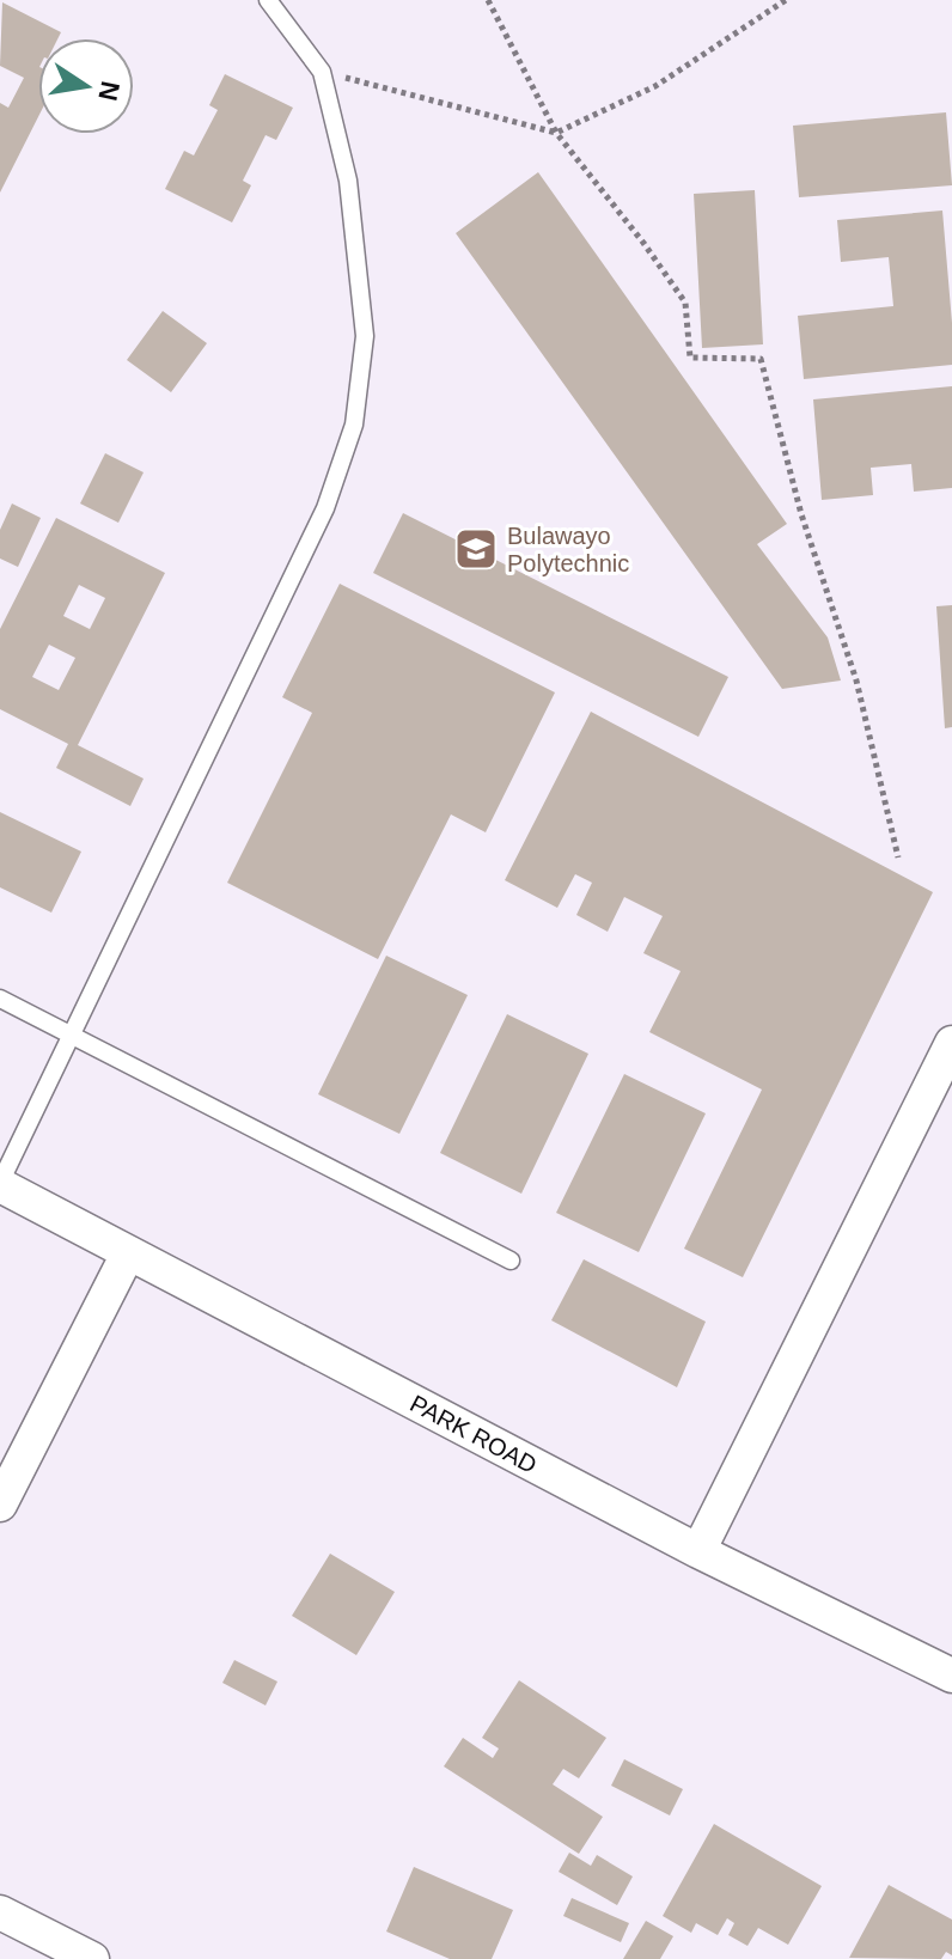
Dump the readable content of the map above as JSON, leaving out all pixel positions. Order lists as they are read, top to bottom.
{
  "streets": {
    "street": ["PARK ROAD"]
  },
  "places": {
    "school or university": ["Bulawayo Polytechnic"]
  },
  "north": "right"
}
